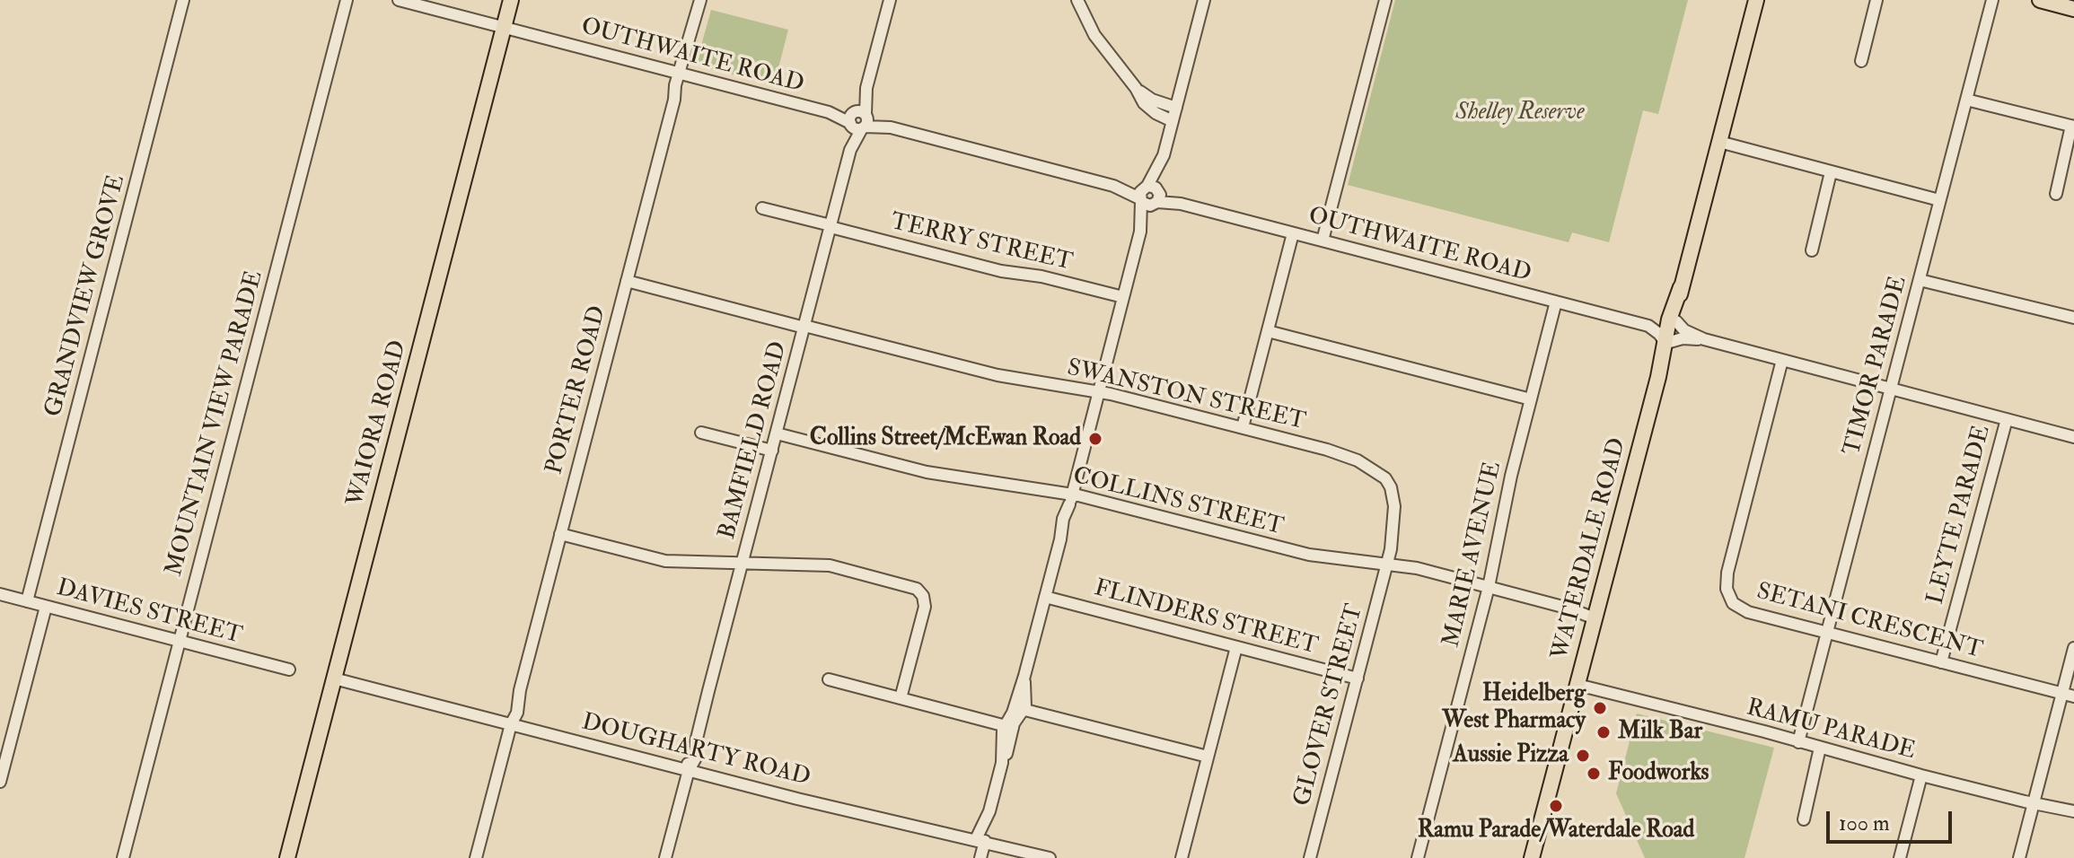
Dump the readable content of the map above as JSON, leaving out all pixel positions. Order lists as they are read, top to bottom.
{
  "streets": {
    "main road": ["WAIORA ROAD", "WATERDALE ROAD"],
    "street": [
      "OUTHWAITE ROAD",
      "TERRY STREET",
      "GRANDVIEW GROVE",
      "TIMOR PARADE",
      "PORTER ROAD",
      "SWANSTON STREET",
      "MOUNTAIN VIEW PARADE",
      "BAMFIELD ROAD",
      "COLLINS STREET",
      "LEYTE PARADE",
      "MARIE AVENUE",
      "DAVIES STREET",
      "FLINDERS STREET",
      "SETANI CRESCENT",
      "GLOVER STREET",
      "RAMU PARADE",
      "DOUGHARTY ROAD"
    ]
  },
  "crossings": [
    ["OUTHWAITE ROAD", "PORTER ROAD"],
    ["OUTHWAITE ROAD", "WAIORA ROAD"],
    ["OUTHWAITE ROAD", "BAMFIELD ROAD"],
    ["OUTHWAITE ROAD", "WATERDALE ROAD"],
    ["OUTHWAITE ROAD", "MARIE AVENUE"],
    ["TERRY STREET", "BAMFIELD ROAD"],
    ["GRANDVIEW GROVE", "DAVIES STREET"],
    ["TIMOR PARADE", "SETANI CRESCENT"],
    ["TIMOR PARADE", "RAMU PARADE"],
    ["PORTER ROAD", "SWANSTON STREET"],
    ["PORTER ROAD", "DOUGHARTY ROAD"],
    ["SWANSTON STREET", "BAMFIELD ROAD"],
    ["SWANSTON STREET", "COLLINS STREET"],
    ["SWANSTON STREET", "GLOVER STREET"],
    ["MOUNTAIN VIEW PARADE", "DAVIES STREET"],
    ["WAIORA ROAD", "DOUGHARTY ROAD"],
    ["BAMFIELD ROAD", "COLLINS STREET"],
    ["BAMFIELD ROAD", "DOUGHARTY ROAD"],
    ["COLLINS STREET", "WATERDALE ROAD"],
    ["COLLINS STREET", "MARIE AVENUE"],
    ["COLLINS STREET", "GLOVER STREET"],
    ["LEYTE PARADE", "SETANI CRESCENT"],
    ["WATERDALE ROAD", "RAMU PARADE"],
    ["FLINDERS STREET", "GLOVER STREET"]
  ],
  "parks": ["Shelley Reserve"],
  "places": [
    "Collins Street/McEwan Road",
    "Heidelberg West Pharmacy",
    "Milk Bar",
    "Aussie Pizza",
    "Foodworks",
    "Ramu Parade/Waterdale Road"
  ],
  "scale_bar": "100 m"
}
